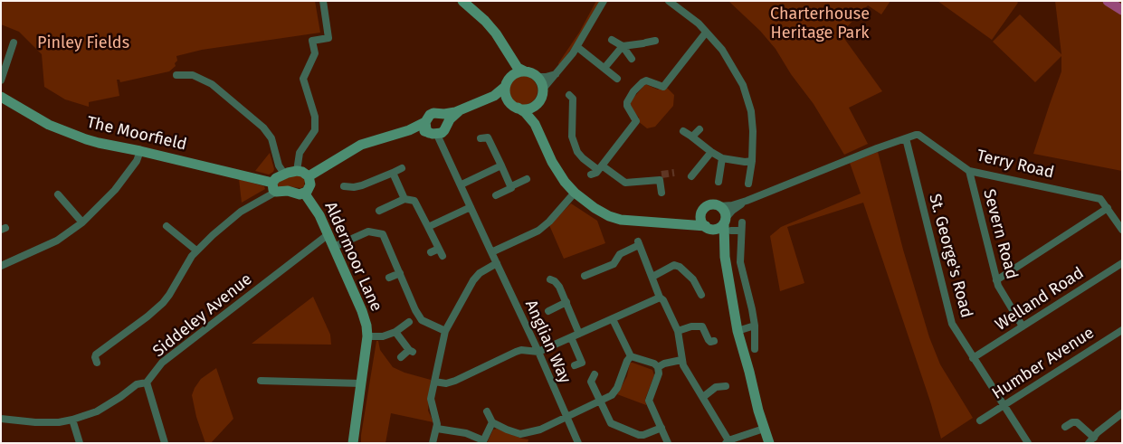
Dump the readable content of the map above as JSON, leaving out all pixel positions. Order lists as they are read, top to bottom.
{
  "streets": {
    "street": [
      "The Moorfield",
      "Terry Road",
      "Severn Road",
      "St. George's Road",
      "Aldermoor Lane",
      "Welland Road",
      "Siddeley Avenue",
      "Anglian Way",
      "Humber Avenue"
    ]
  },
  "crossings": [
    ["The Moorfield", "Aldermoor Lane"],
    ["Terry Road", "Severn Road"],
    ["Terry Road", "St. George's Road"],
    ["Severn Road", "Welland Road"],
    ["St. George's Road", "Welland Road"],
    ["St. George's Road", "Humber Avenue"],
    ["Aldermoor Lane", "Siddeley Avenue"]
  ],
  "parks": ["Charterhouse Heritage Park", "Pinley Fields"]
}
